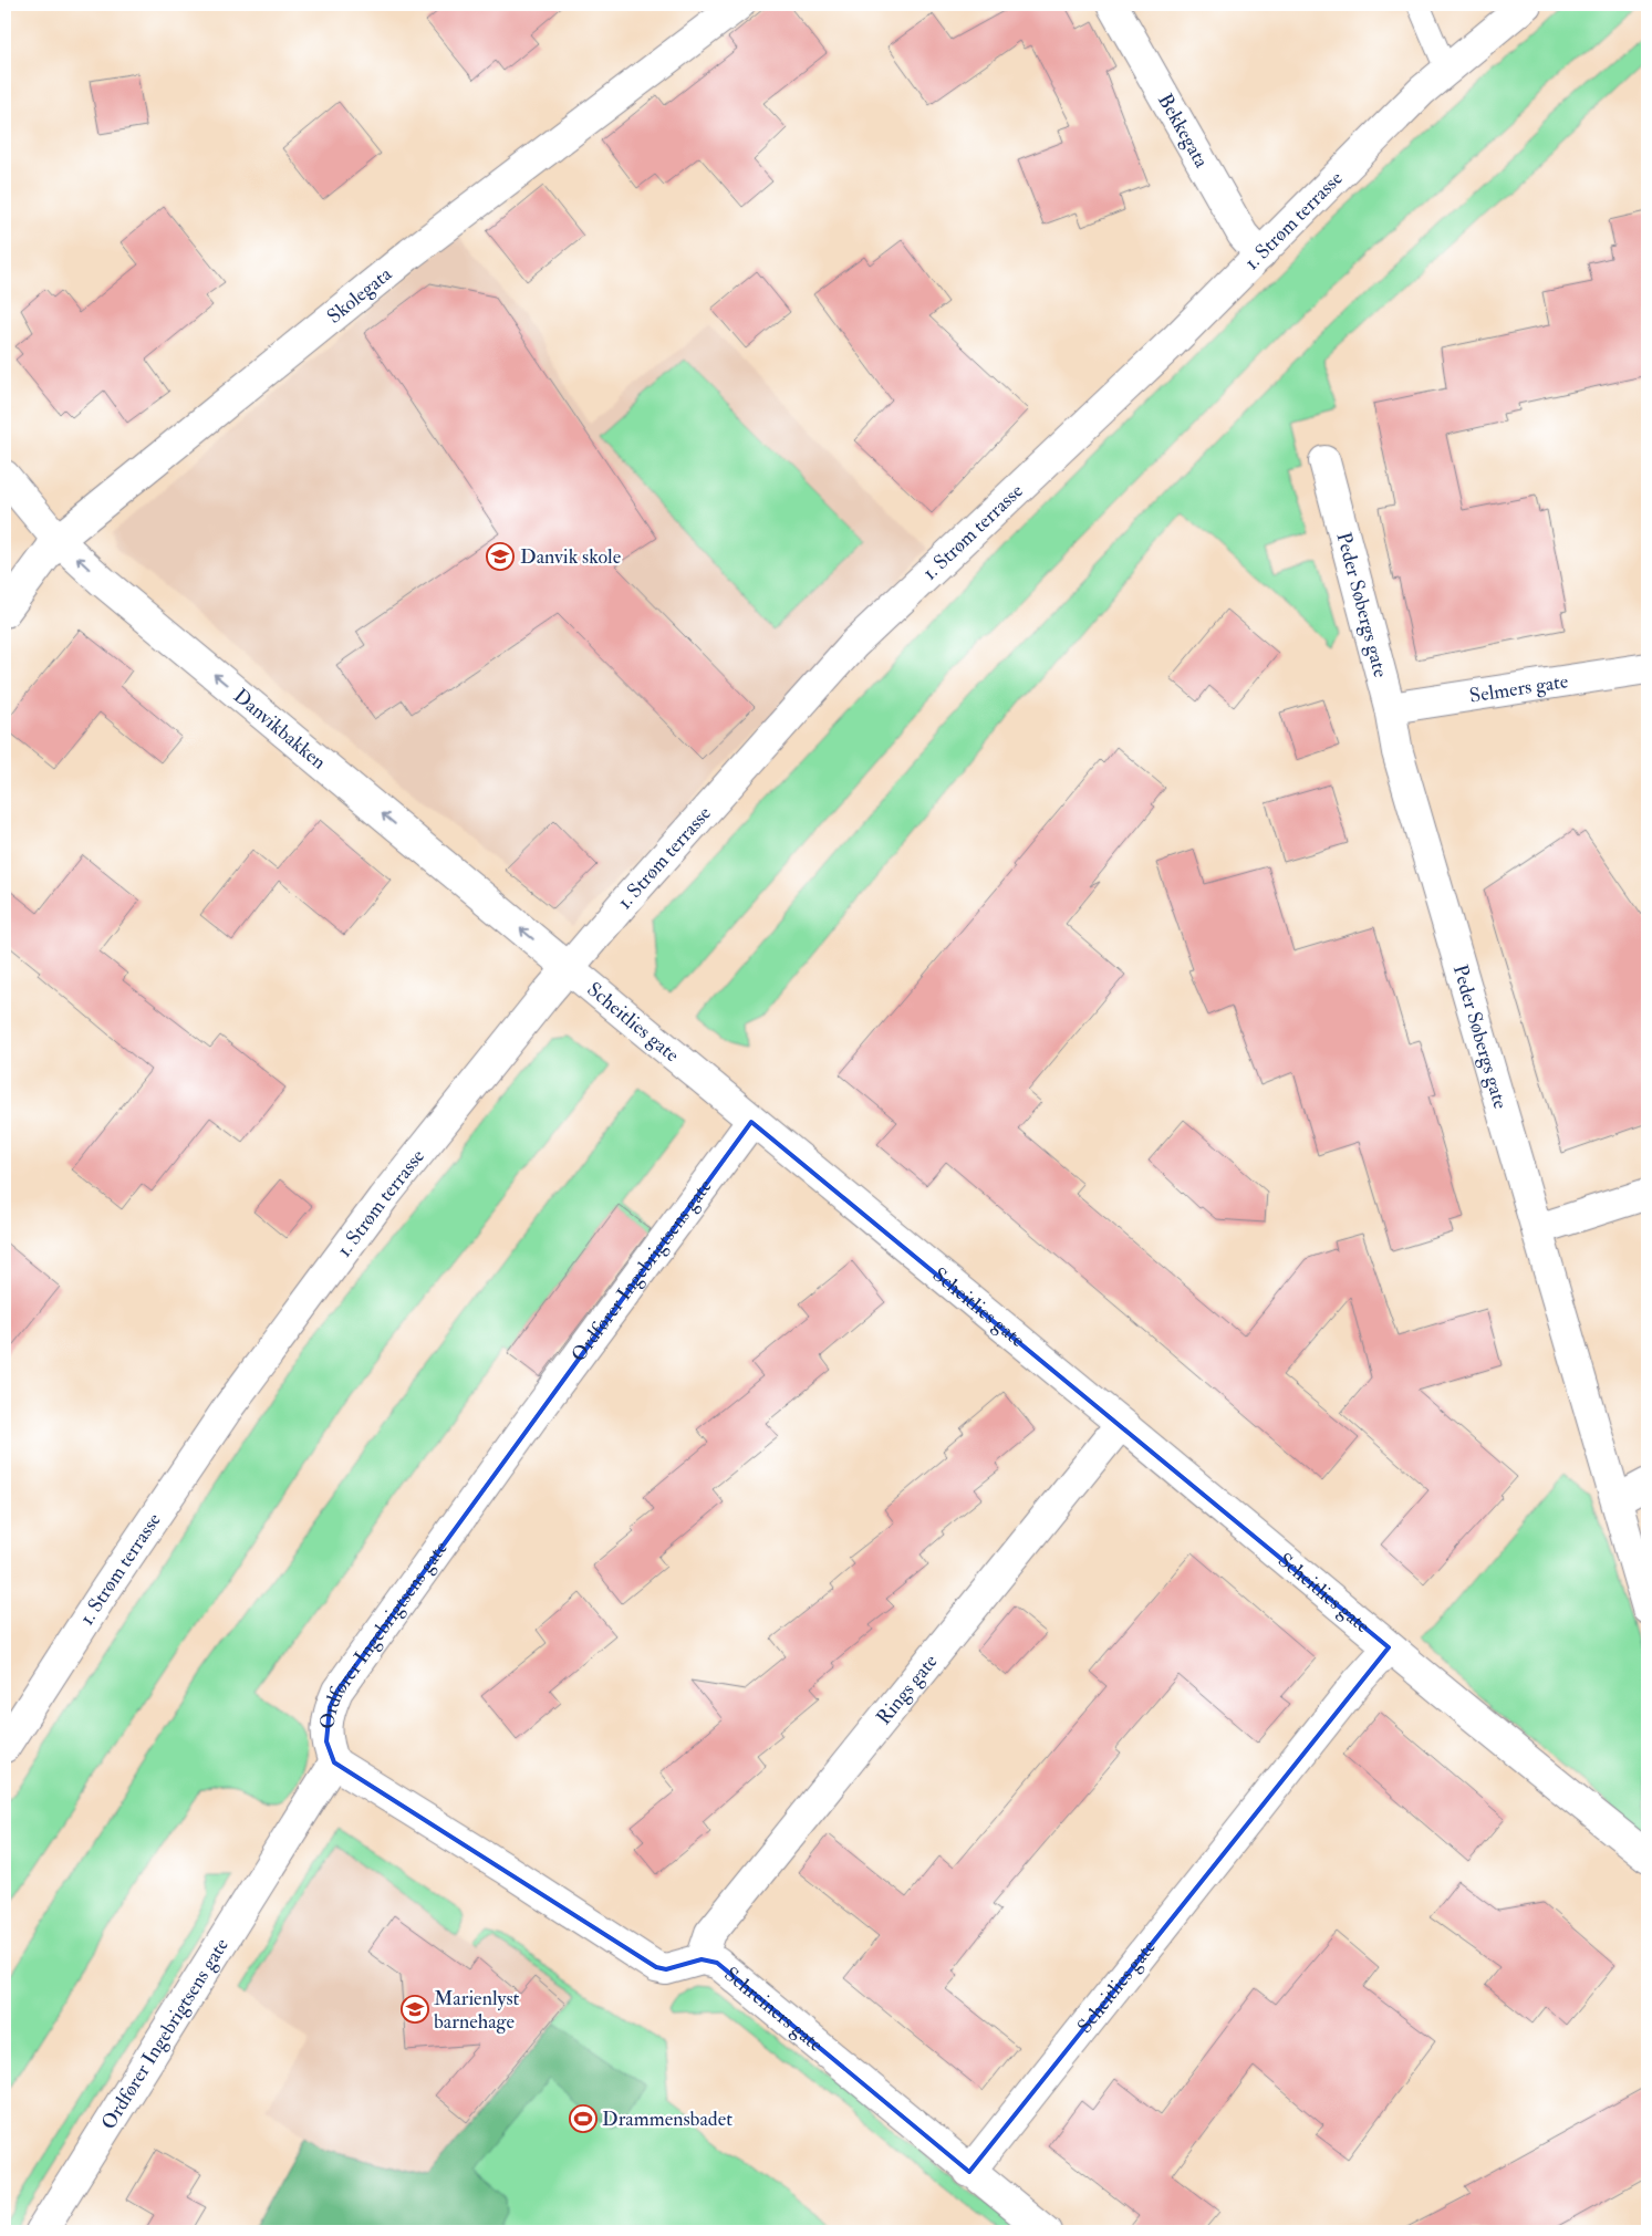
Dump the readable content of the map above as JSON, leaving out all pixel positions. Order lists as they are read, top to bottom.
{
  "streets": {
    "street": [
      "Bekkegata",
      "1. Strøm terrasse",
      "Skolegata",
      "Peder Søbergs gate",
      "Selmers gate",
      "Danvikbakken",
      "Scheitlies gate",
      "Ordfører Ingebrigtsens gate",
      "Rings gate",
      "Schreiners gate"
    ]
  },
  "crossings": [
    ["Bekkegata", "1. Strøm terrasse"],
    ["1. Strøm terrasse", "Danvikbakken"],
    ["1. Strøm terrasse", "Scheitlies gate"],
    ["Skolegata", "Danvikbakken"],
    ["Peder Søbergs gate", "Selmers gate"],
    ["Danvikbakken", "Scheitlies gate"],
    ["Scheitlies gate", "Ordfører Ingebrigtsens gate"],
    ["Scheitlies gate", "Rings gate"],
    ["Scheitlies gate", "Schreiners gate"],
    ["Ordfører Ingebrigtsens gate", "Schreiners gate"],
    ["Rings gate", "Schreiners gate"]
  ],
  "one_way": ["Danvikbakken"],
  "places": {
    "school or university": ["Danvik skole", "Marienlyst barnehage"],
    "sports": ["Drammensbadet"]
  }
}
